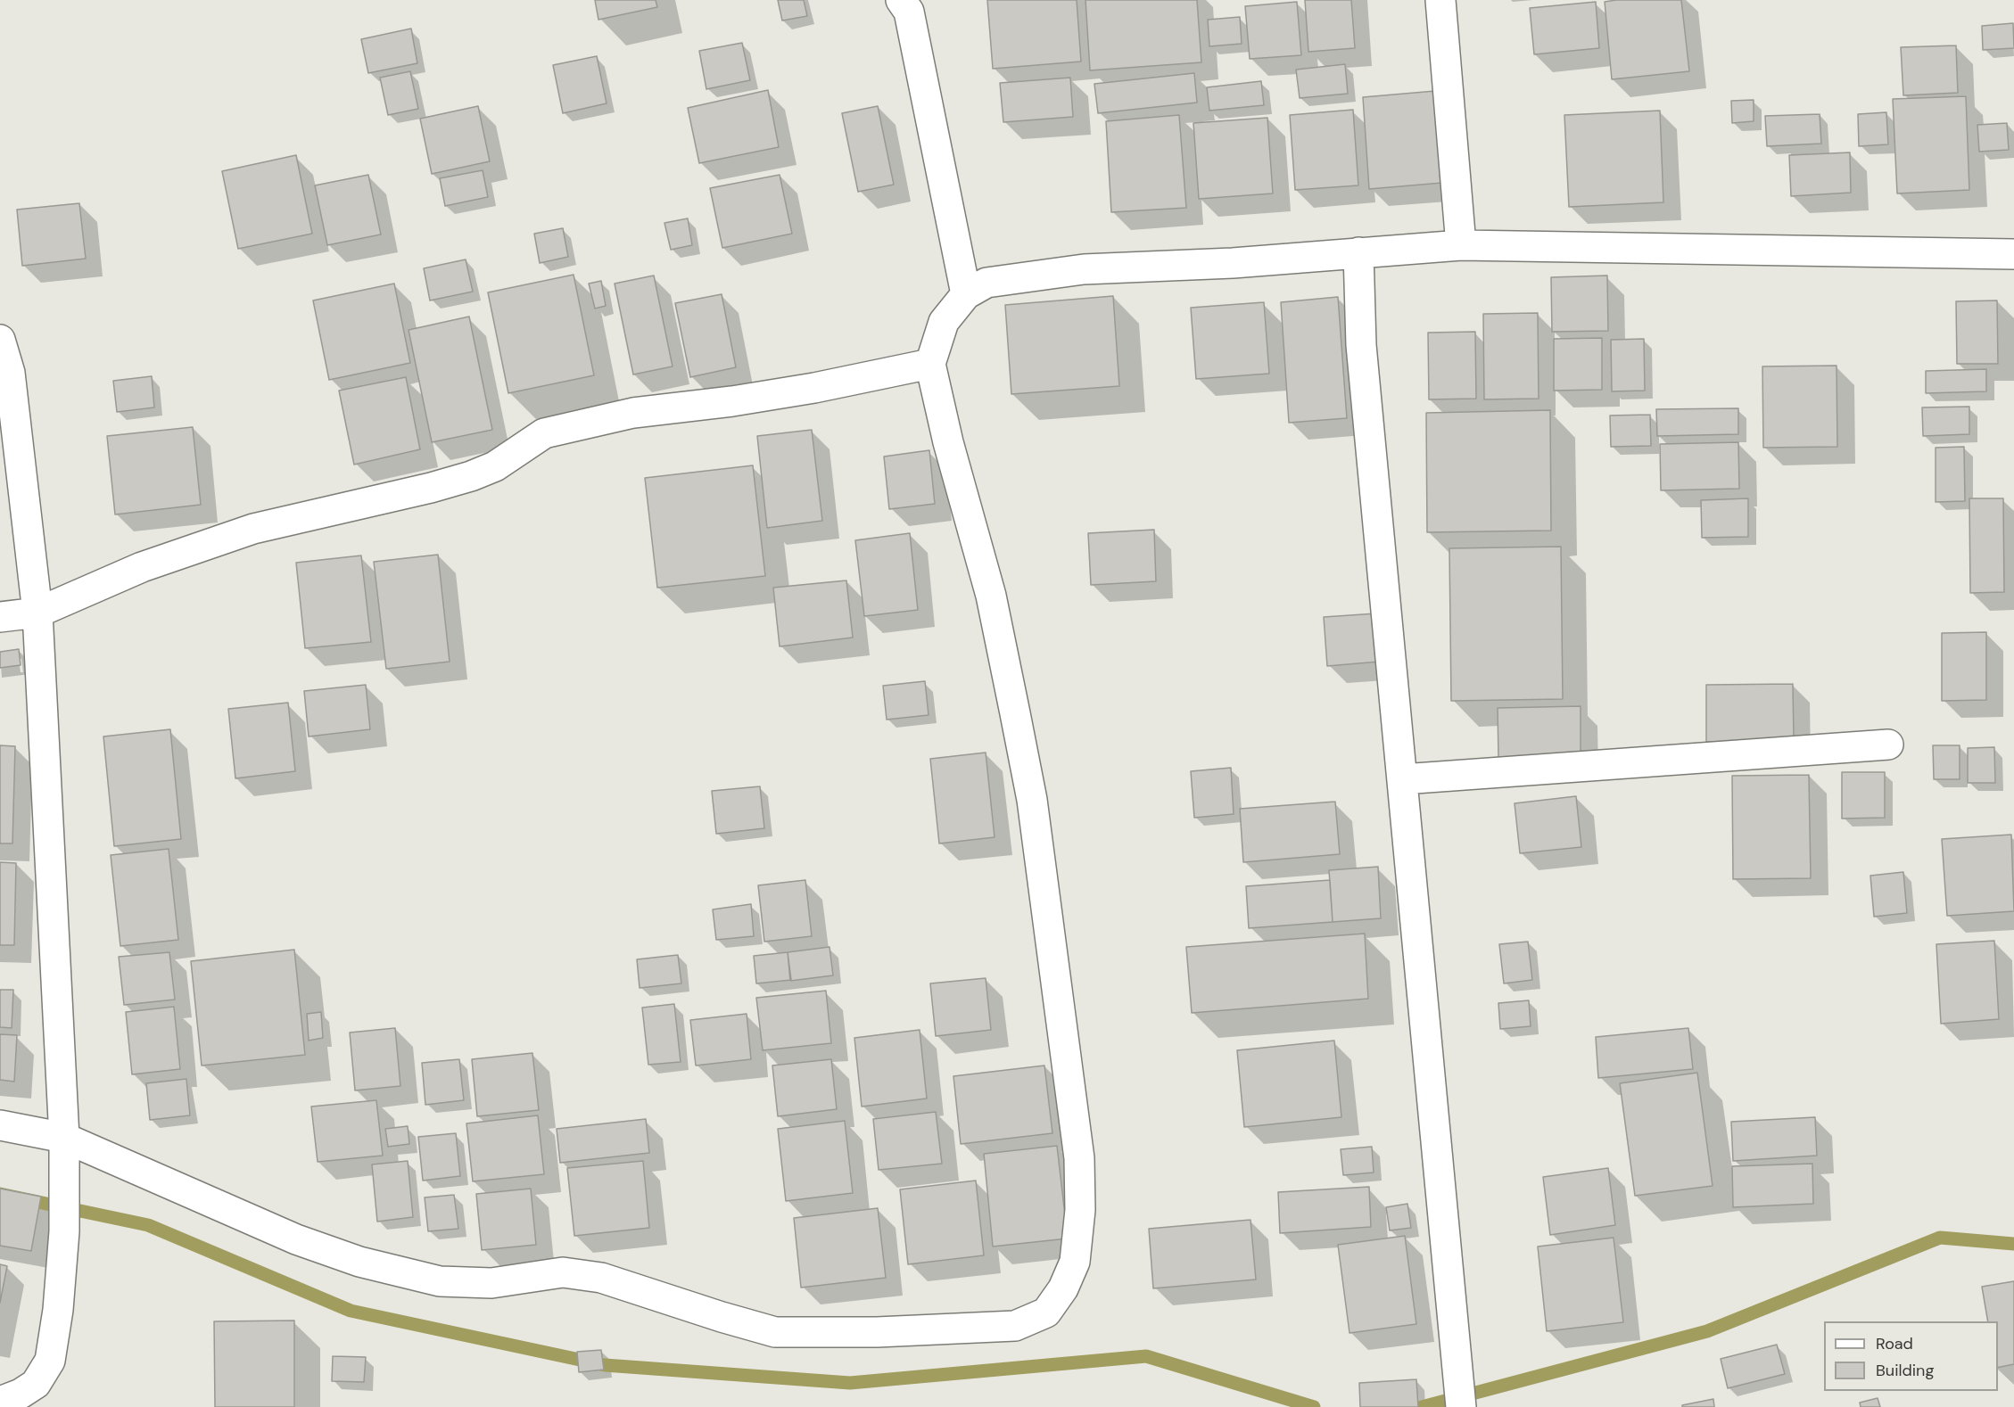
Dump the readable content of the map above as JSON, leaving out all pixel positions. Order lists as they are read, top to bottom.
{
  "legend": ["Road", "Building"]
}
